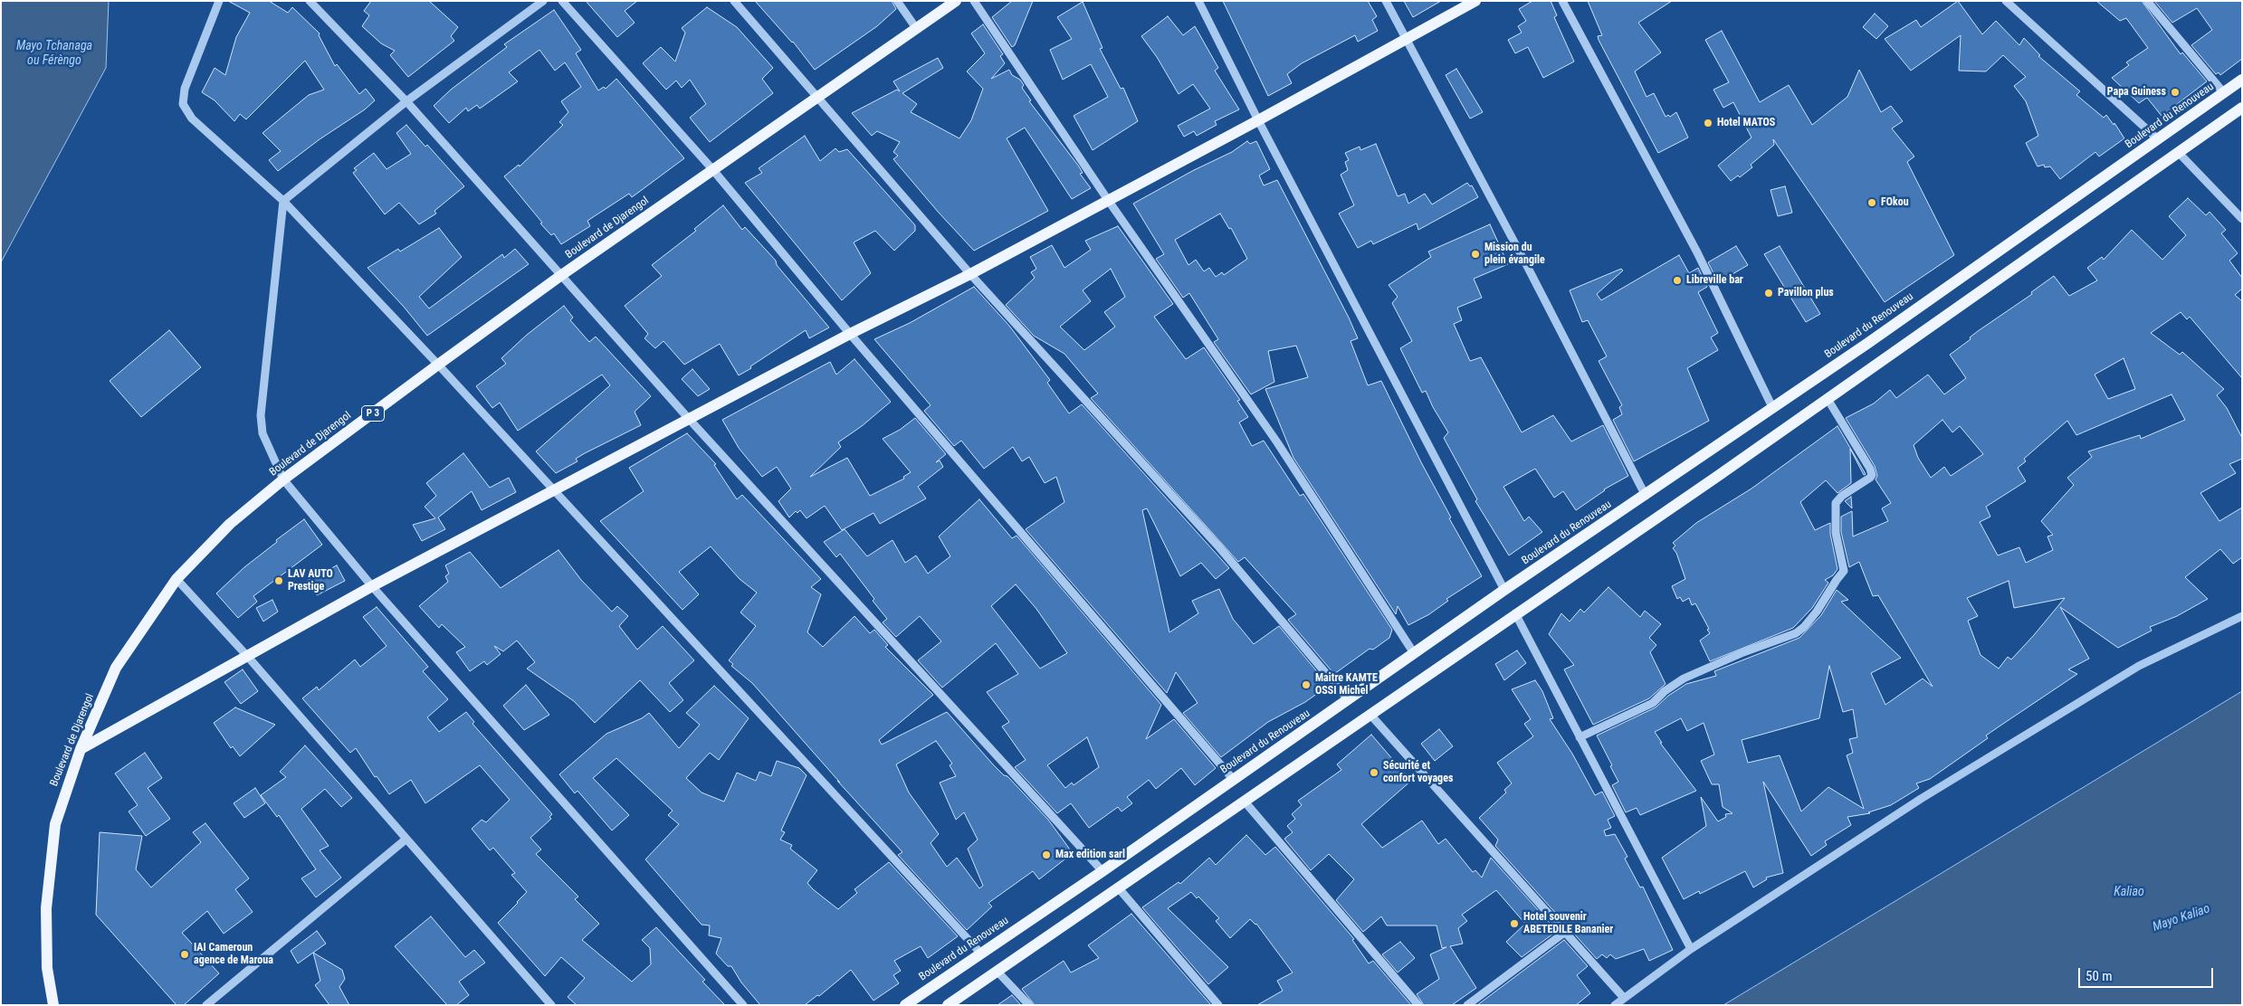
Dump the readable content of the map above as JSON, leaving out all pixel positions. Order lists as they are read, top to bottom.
{
  "streets": {
    "main road": ["Boulevard du Renouveau", "Boulevard de Djarengol", "P 3"]
  },
  "water": ["Mayo Tchanaga ou Férèngo", "Kaliao", "Mayo Kaliao"],
  "places": [
    "Papa Guiness",
    "Hotel MATOS",
    "FOkou",
    "Mission du plein évangile",
    "Libreville bar",
    "Pavillon plus",
    "LAV AUTO Prestige",
    "Maitre KAMTE OSSI Michel",
    "Sécurité et confort voyages",
    "Max edition sarl",
    "Hotel souvenir ABETEDILE Bananier",
    "IAI Cameroun agence de Maroua"
  ],
  "scale_bar": "50 m"
}
